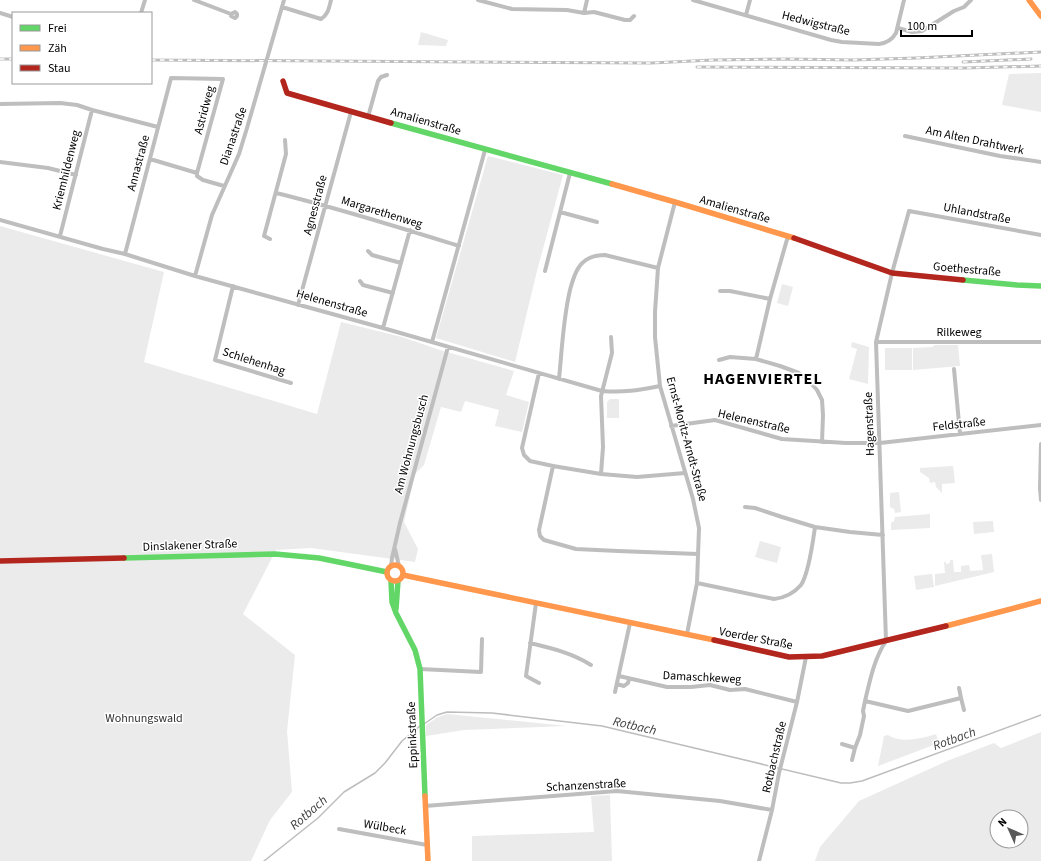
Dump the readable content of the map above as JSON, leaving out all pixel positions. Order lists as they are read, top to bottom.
{
  "streets": {
    "main road": [
      "Amalienstraße",
      "Goethestraße",
      "Dinslakener Straße",
      "Voerder Straße",
      "Eppinkstraße"
    ],
    "street": [
      "Hedwigstraße",
      "Astridweg",
      "Dianastraße",
      "Am Alten Drahtwerk",
      "Annastraße",
      "Kriemhildenweg",
      "Agnesstraße",
      "Margarethenweg",
      "Uhlandstraße",
      "Helenenstraße",
      "Rilkeweg",
      "Schlehenhag",
      "Hagenstraße",
      "Feldstraße",
      "Ernst-Moritz-Arndt-Straße",
      "Am Wohnungsbusch",
      "Damaschkeweg",
      "Rotbachstraße",
      "Schanzenstraße",
      "Wülbeck"
    ]
  },
  "crossings": [
    ["Astridweg", "Annastraße"],
    ["Amalienstraße", "Agnesstraße"],
    ["Amalienstraße", "Goethestraße"],
    ["Amalienstraße", "Hagenstraße"],
    ["Amalienstraße", "Ernst-Moritz-Arndt-Straße"],
    ["Dianastraße", "Helenenstraße"],
    ["Annastraße", "Helenenstraße"],
    ["Kriemhildenweg", "Helenenstraße"],
    ["Agnesstraße", "Margarethenweg"],
    ["Agnesstraße", "Helenenstraße"],
    ["Uhlandstraße", "Hagenstraße"],
    ["Goethestraße", "Hagenstraße"],
    ["Helenenstraße", "Schlehenhag"],
    ["Helenenstraße", "Hagenstraße"],
    ["Helenenstraße", "Feldstraße"],
    ["Helenenstraße", "Ernst-Moritz-Arndt-Straße"],
    ["Helenenstraße", "Am Wohnungsbusch"],
    ["Rilkeweg", "Hagenstraße"],
    ["Hagenstraße", "Feldstraße"],
    ["Hagenstraße", "Voerder Straße"],
    ["Ernst-Moritz-Arndt-Straße", "Voerder Straße"],
    ["Am Wohnungsbusch", "Dinslakener Straße"],
    ["Am Wohnungsbusch", "Voerder Straße"],
    ["Am Wohnungsbusch", "Eppinkstraße"],
    ["Dinslakener Straße", "Voerder Straße"],
    ["Dinslakener Straße", "Eppinkstraße"],
    ["Voerder Straße", "Eppinkstraße"],
    ["Voerder Straße", "Rotbachstraße"],
    ["Damaschkeweg", "Rotbachstraße"],
    ["Eppinkstraße", "Schanzenstraße"],
    ["Eppinkstraße", "Wülbeck"],
    ["Rotbachstraße", "Schanzenstraße"]
  ],
  "districts": ["HAGENVIERTEL"],
  "water": ["Rotbach"],
  "parks": ["Wohnungswald"],
  "legend": ["Frei", "Zäh", "Stau"],
  "scale_bar": "100 m",
  "north": "top left"
}
